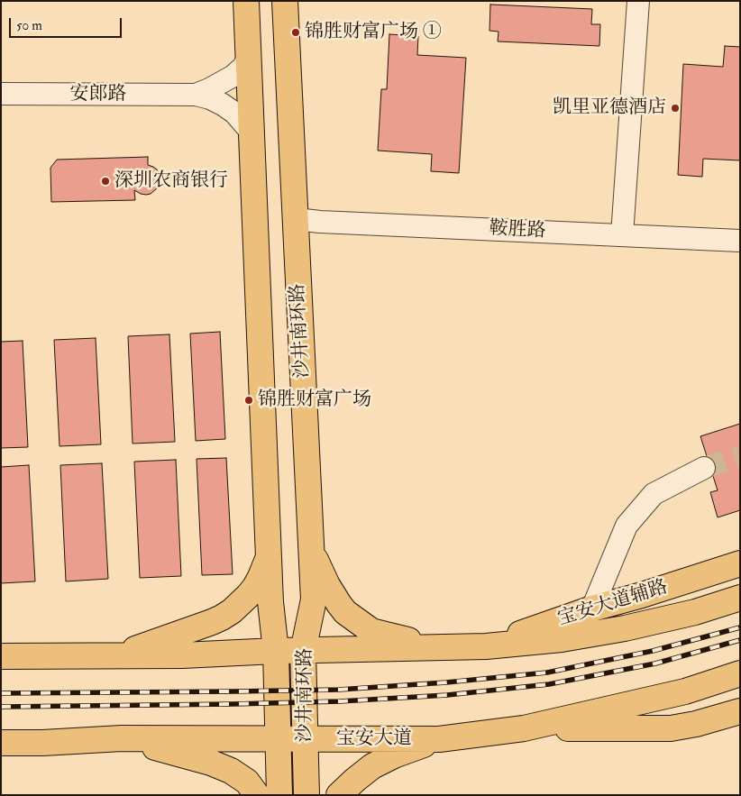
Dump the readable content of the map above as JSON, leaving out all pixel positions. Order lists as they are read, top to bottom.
{
  "streets": {
    "main road": ["沙井南环路", "宝安大道辅路", "宝安大道"],
    "street": ["安郎路", "鞍胜路"]
  },
  "crossings": [
    ["安郎路", "沙井南环路"],
    ["鞍胜路", "沙井南环路"],
    ["沙井南环路", "宝安大道"]
  ],
  "places": [
    "锦胜财富广场 ①",
    "凯里亚德酒店",
    "深圳农商银行",
    "锦胜财富广场"
  ],
  "scale_bar": "50 m"
}
